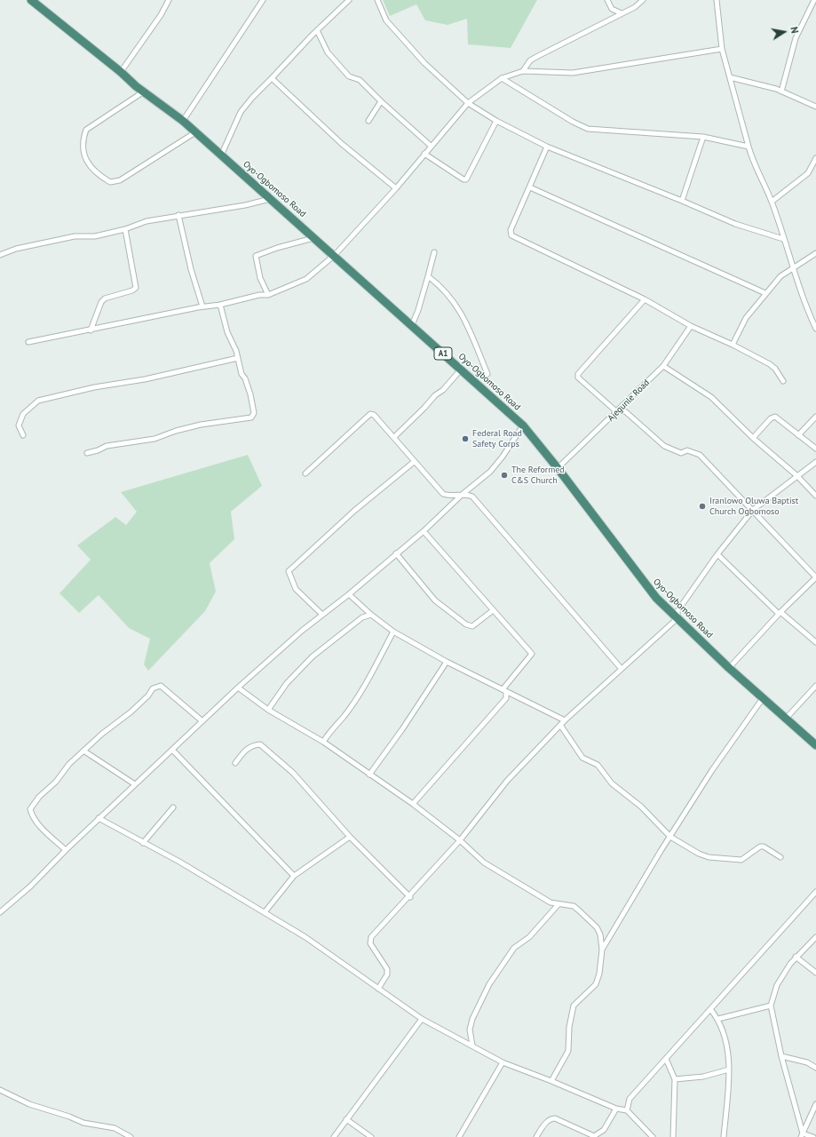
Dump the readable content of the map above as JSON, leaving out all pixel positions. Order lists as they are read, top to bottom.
{
  "streets": {
    "highway": ["Oyo-Ogbomoso Road", "A1"],
    "street": ["Ajegunle Road"]
  },
  "crossings": [
    ["Oyo-Ogbomoso Road", "Ajegunle Road"]
  ],
  "places": ["Federal Road Safety Corps", "The Reformed C&S Church", "Iranlowo Oluwa Baptist Church Ogbomoso"],
  "north": "right"
}
